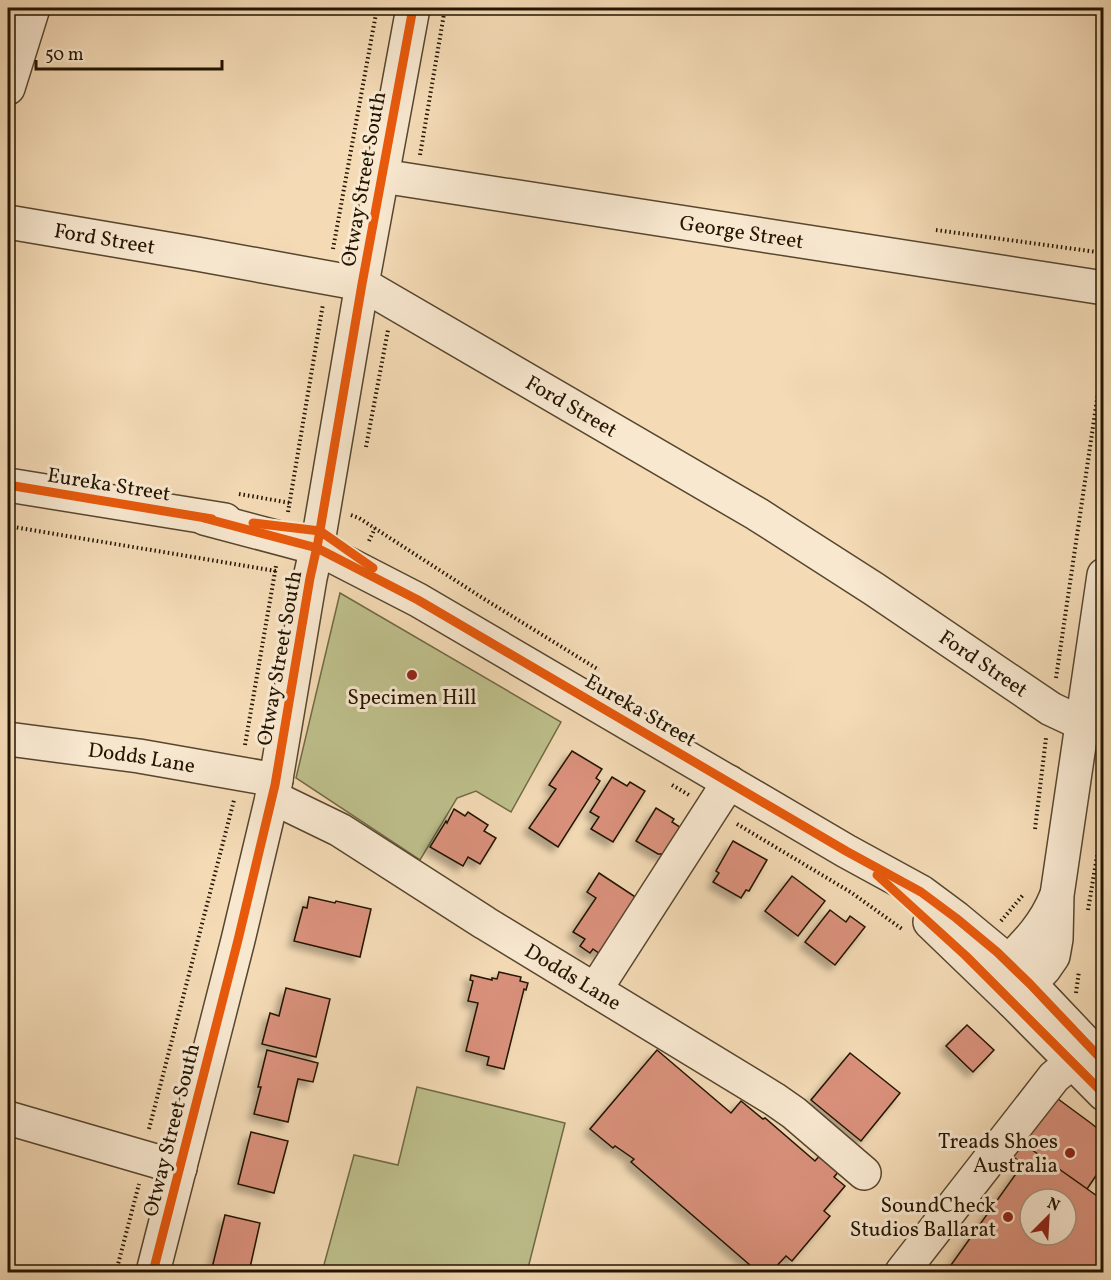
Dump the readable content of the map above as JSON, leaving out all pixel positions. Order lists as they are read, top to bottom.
{
  "streets": {
    "street": [
      "Otway Street South",
      "George Street",
      "Ford Street",
      "Eureka Street",
      "Dodds Lane"
    ]
  },
  "crossings": [
    ["Otway Street South", "George Street"],
    ["Otway Street South", "Ford Street"],
    ["Otway Street South", "Eureka Street"],
    ["Otway Street South", "Dodds Lane"]
  ],
  "places": ["Specimen Hill", "Treads Shoes Australia", "SoundCheck Studios Ballarat"],
  "scale_bar": "50 m",
  "north": "top right"
}
